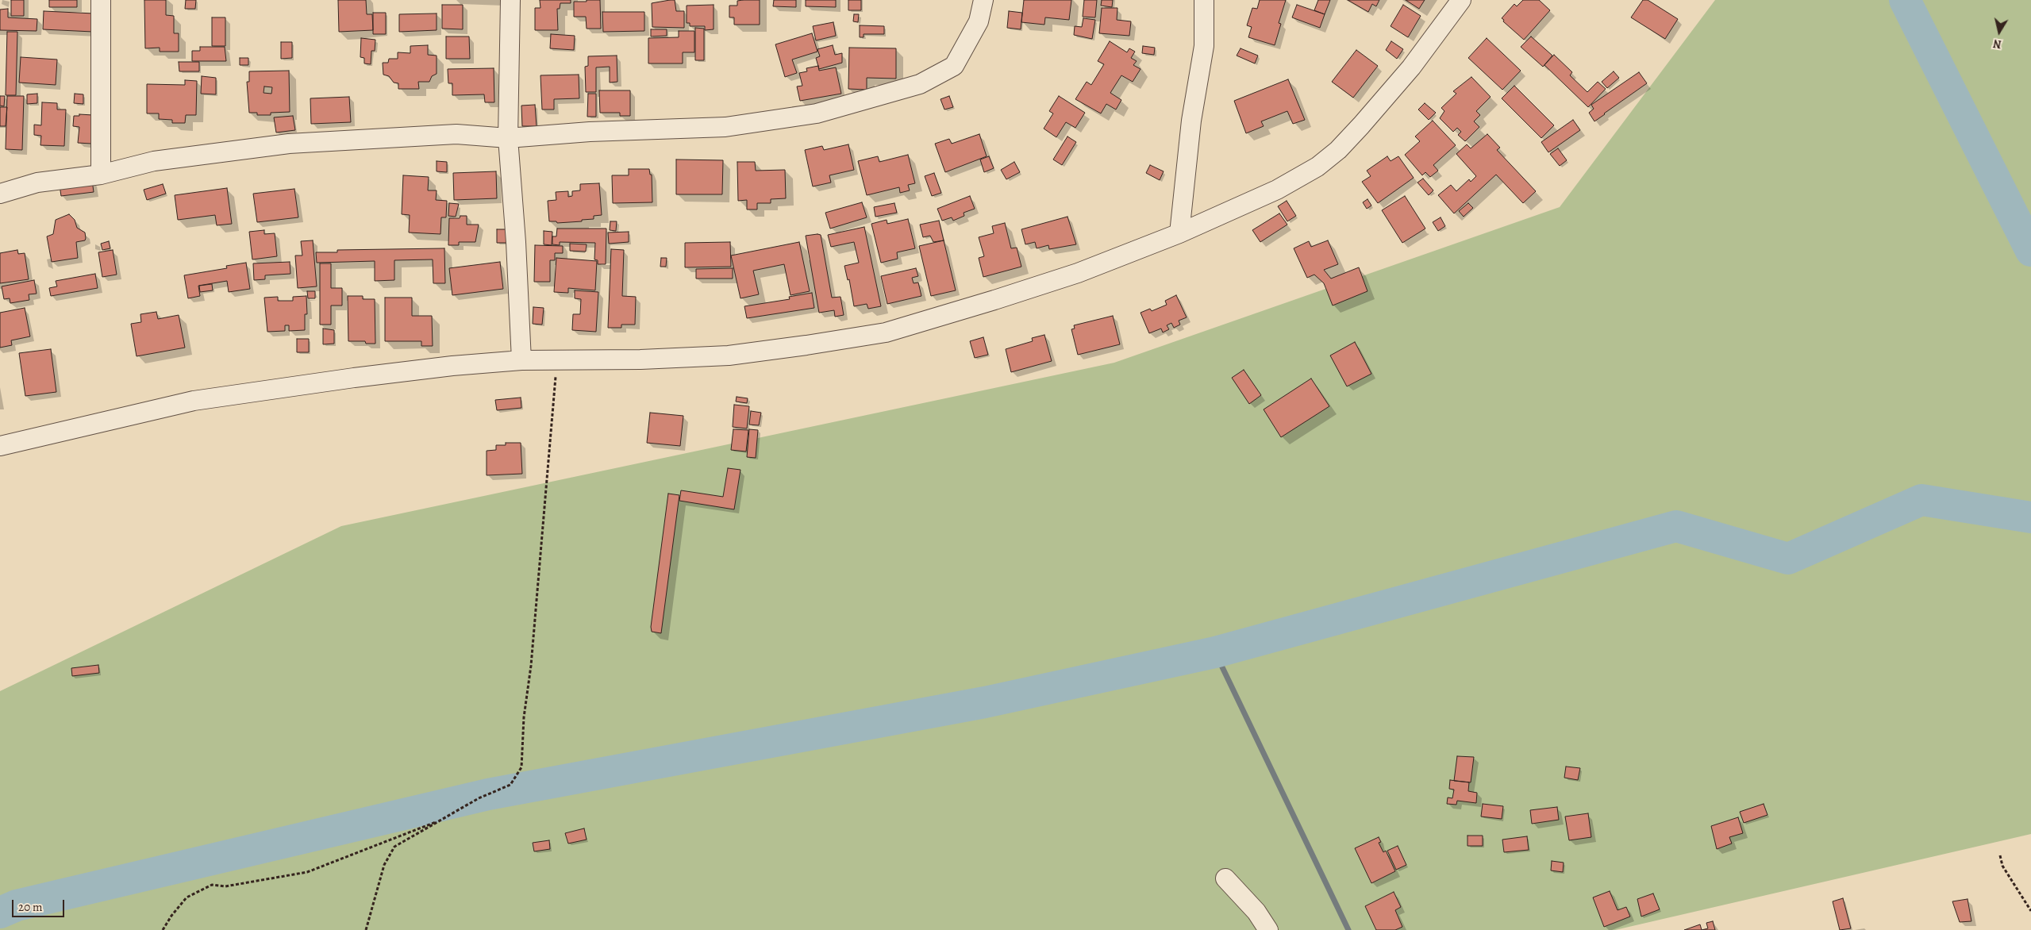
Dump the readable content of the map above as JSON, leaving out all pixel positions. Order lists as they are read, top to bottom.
{
  "scale_bar": "20 m",
  "north": "bottom"
}
